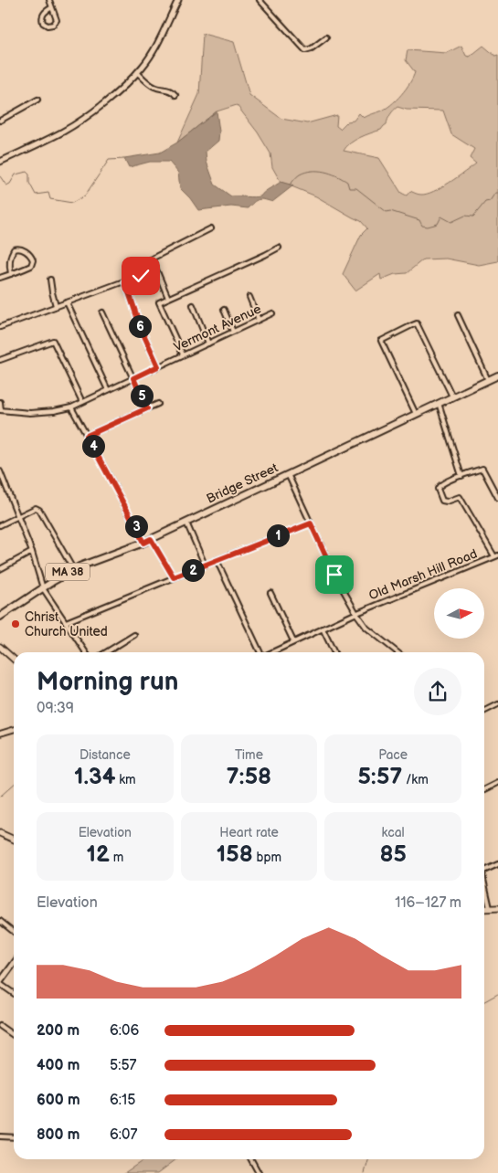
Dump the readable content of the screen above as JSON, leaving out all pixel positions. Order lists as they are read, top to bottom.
{
  "streets": {
    "main road": ["Bridge Street", "MA 38"],
    "street": ["Vermont Avenue", "Old Marsh Hill Road"]
  },
  "places": ["Christ Church United"],
  "north": "right",
  "page": {
    "pins": [
      "6",
      "5",
      "4",
      "3",
      "1",
      "2"
    ],
    "heading": ["Morning run", "09:39"],
    "stats": [
      ["Distance", "1.34 km"],
      ["Time", "7:58"],
      ["Pace", "5:57 /km"],
      ["Elevation", "12 m"],
      ["Heart rate", "158 bpm"],
      ["kcal", "85"]
    ],
    "chart": ["Elevation", "116–127 m"],
    "list": [
      {
        "name": "200 m",
        "note": "6:06"
      },
      {
        "name": "400 m",
        "note": "5:57"
      },
      {
        "name": "600 m",
        "note": "6:15"
      },
      {
        "name": "800 m",
        "note": "6:07"
      }
    ]
  }
}
